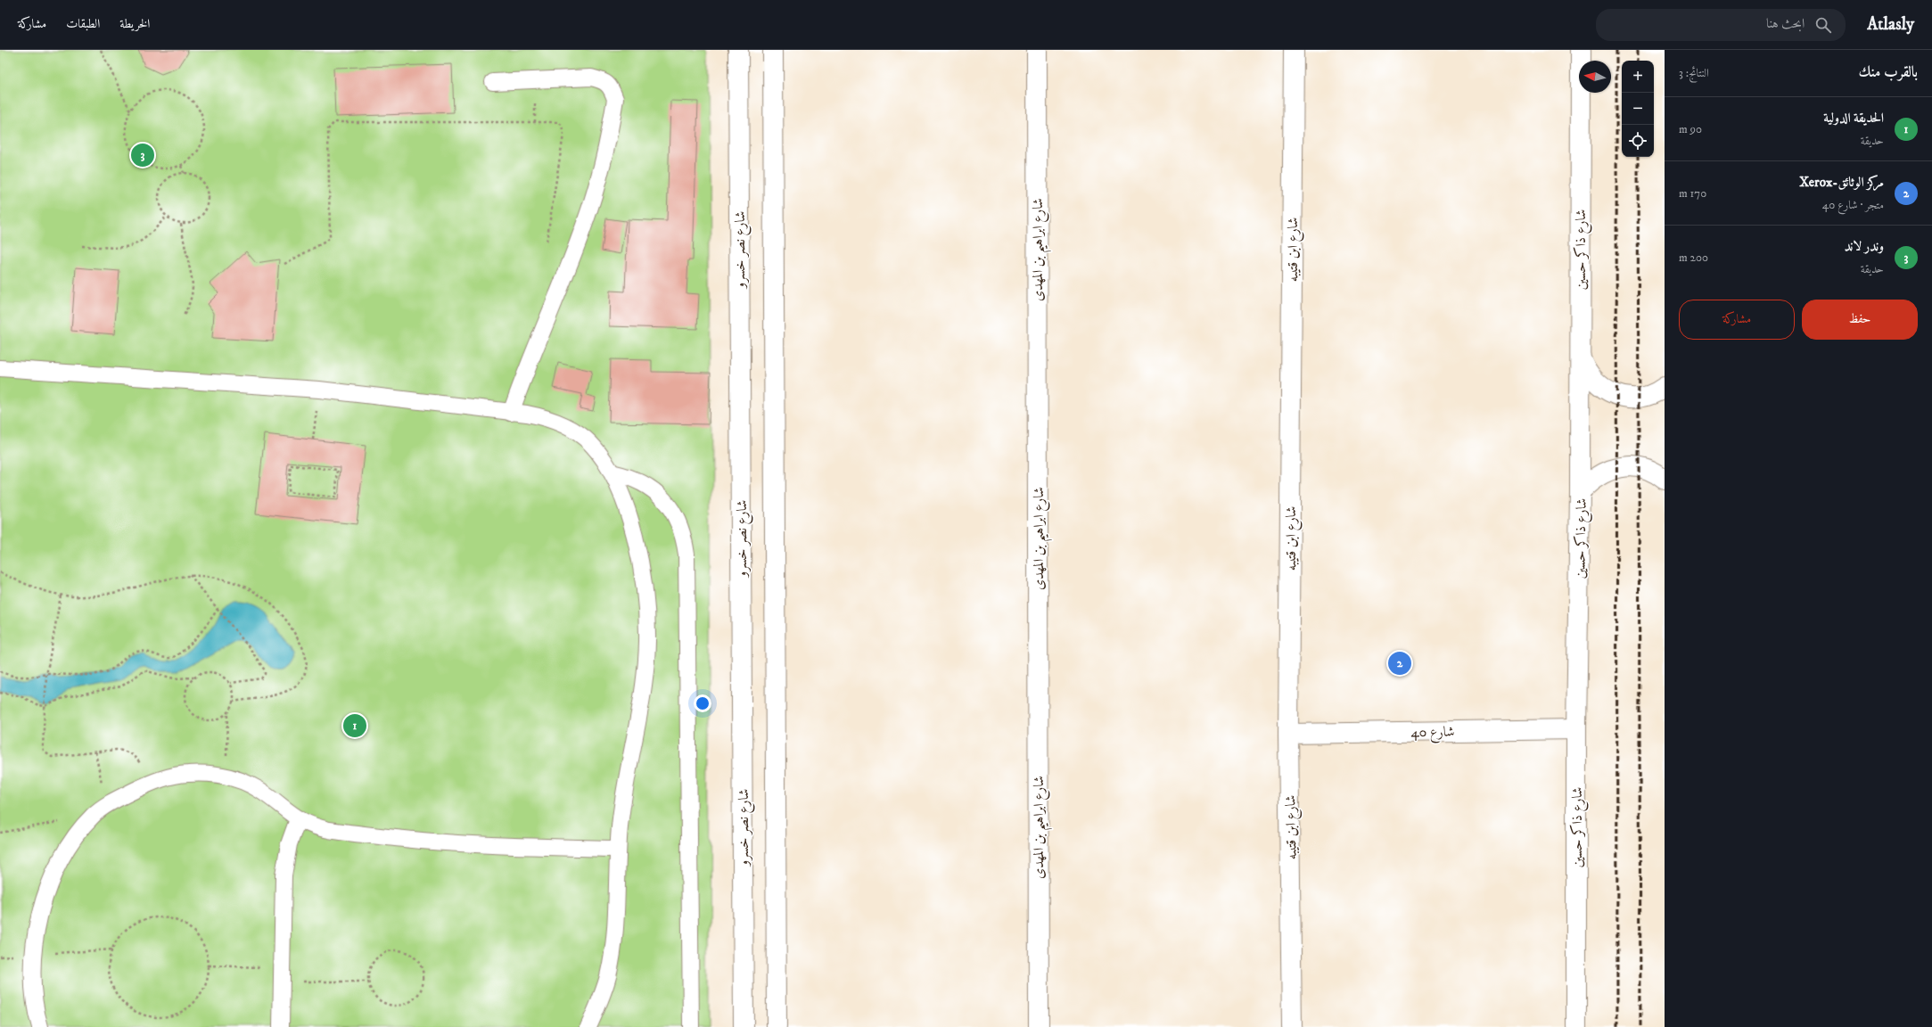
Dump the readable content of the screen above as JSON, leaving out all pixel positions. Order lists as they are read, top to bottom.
{
  "streets": {
    "street": [
      "شارع نصر خسرو",
      "شارع ابراهيم بن المهدى",
      "شارع ابن قتيبه",
      "شارع ذاكر حسين",
      "شارع 40"
    ]
  },
  "crossings": [
    ["شارع ابن قتيبه", "شارع 40"],
    ["شارع ذاكر حسين", "شارع 40"]
  ],
  "north": "left",
  "page": {
    "header": "Atlasly",
    "search": "ابحث هنا",
    "nav": ["الخريطة", "الطبقات", "مشاركة"],
    "heading": ["بالقرب منك", "النتائج: 3"],
    "map_buttons": ["+", "−"],
    "list": [
      {
        "mark": "1",
        "name": "الحديقة الدولية",
        "note": "حديقة",
        "value": "90 m"
      },
      {
        "mark": "2",
        "name": "مركز الوثائق-Xerox",
        "note": "متجر · شارع 40",
        "value": "170 m"
      },
      {
        "mark": "3",
        "name": "وندر لاند",
        "note": "حديقة",
        "value": "200 m"
      }
    ],
    "pins": ["3", "2", "1"],
    "buttons": ["حفظ", "مشاركة"]
  }
}
